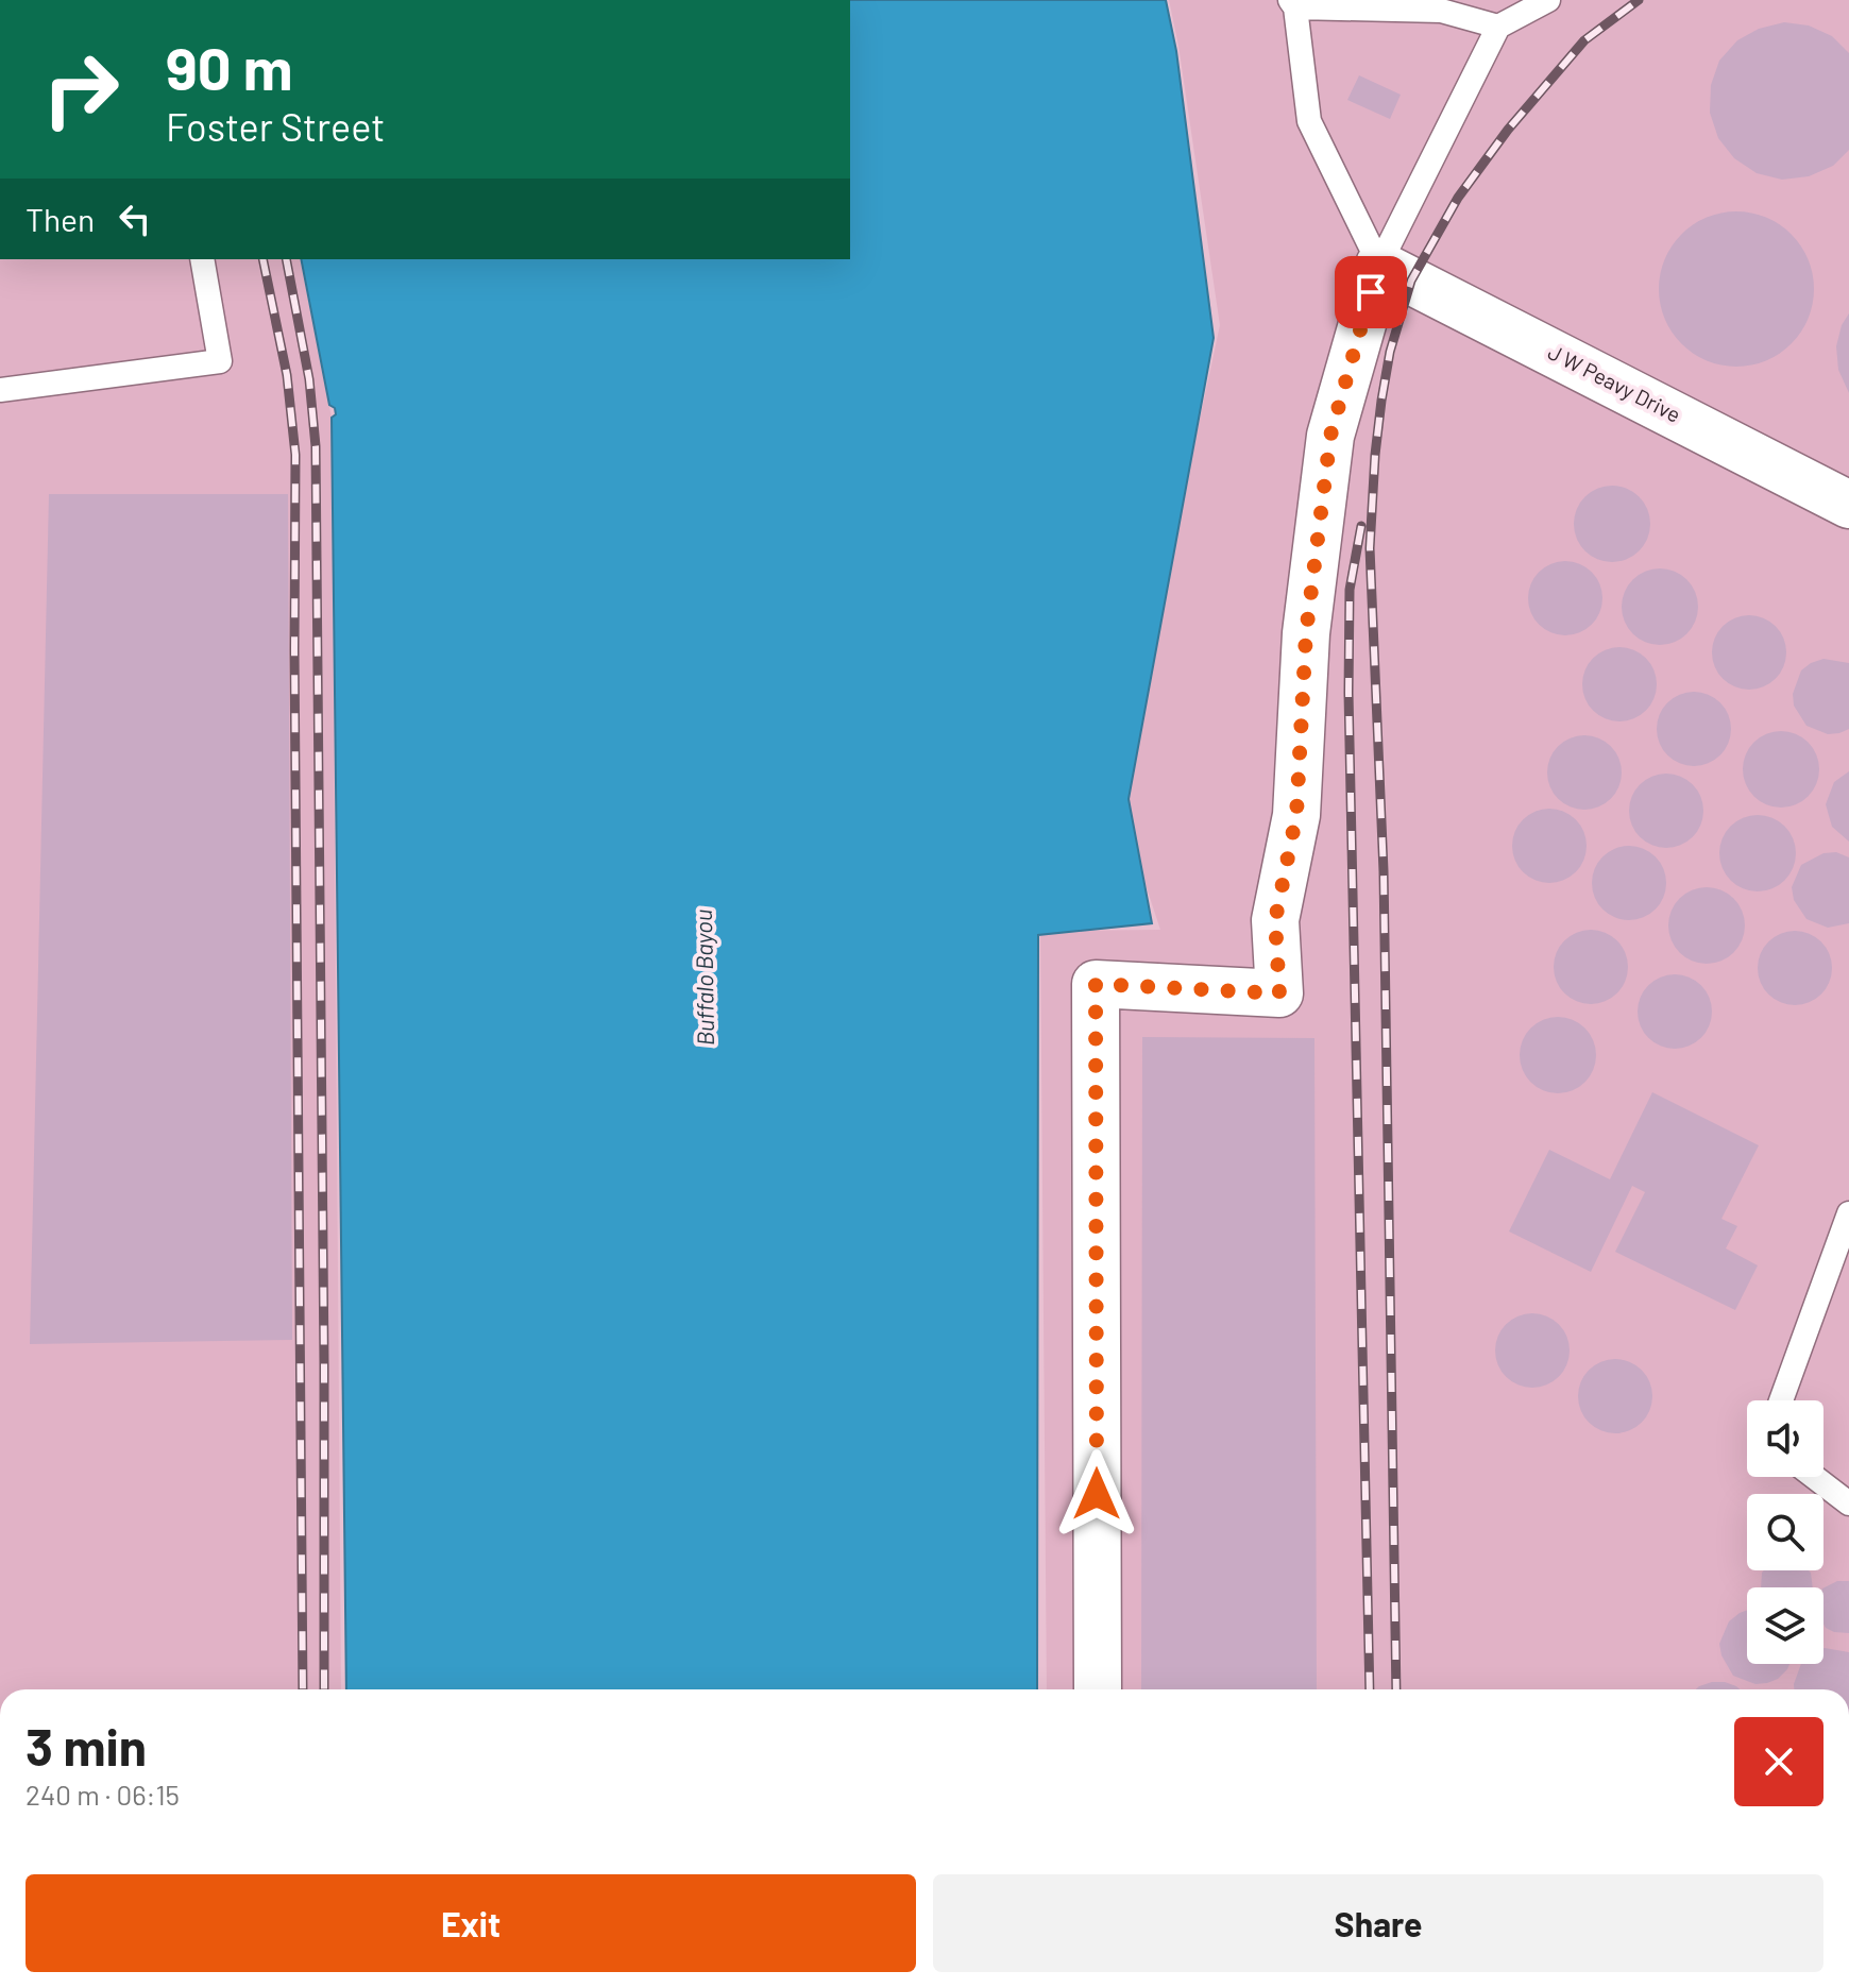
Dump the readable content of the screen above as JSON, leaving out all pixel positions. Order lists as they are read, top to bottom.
{
  "streets": {
    "street": ["J W Peavy Drive"]
  },
  "water": ["Buffalo Bayou"],
  "page": {
    "turn": ["90 m", "Foster Street"],
    "then": "Then",
    "heading": ["3 min", "240 m · 06:15"],
    "buttons": ["Exit", "Share"]
  }
}
